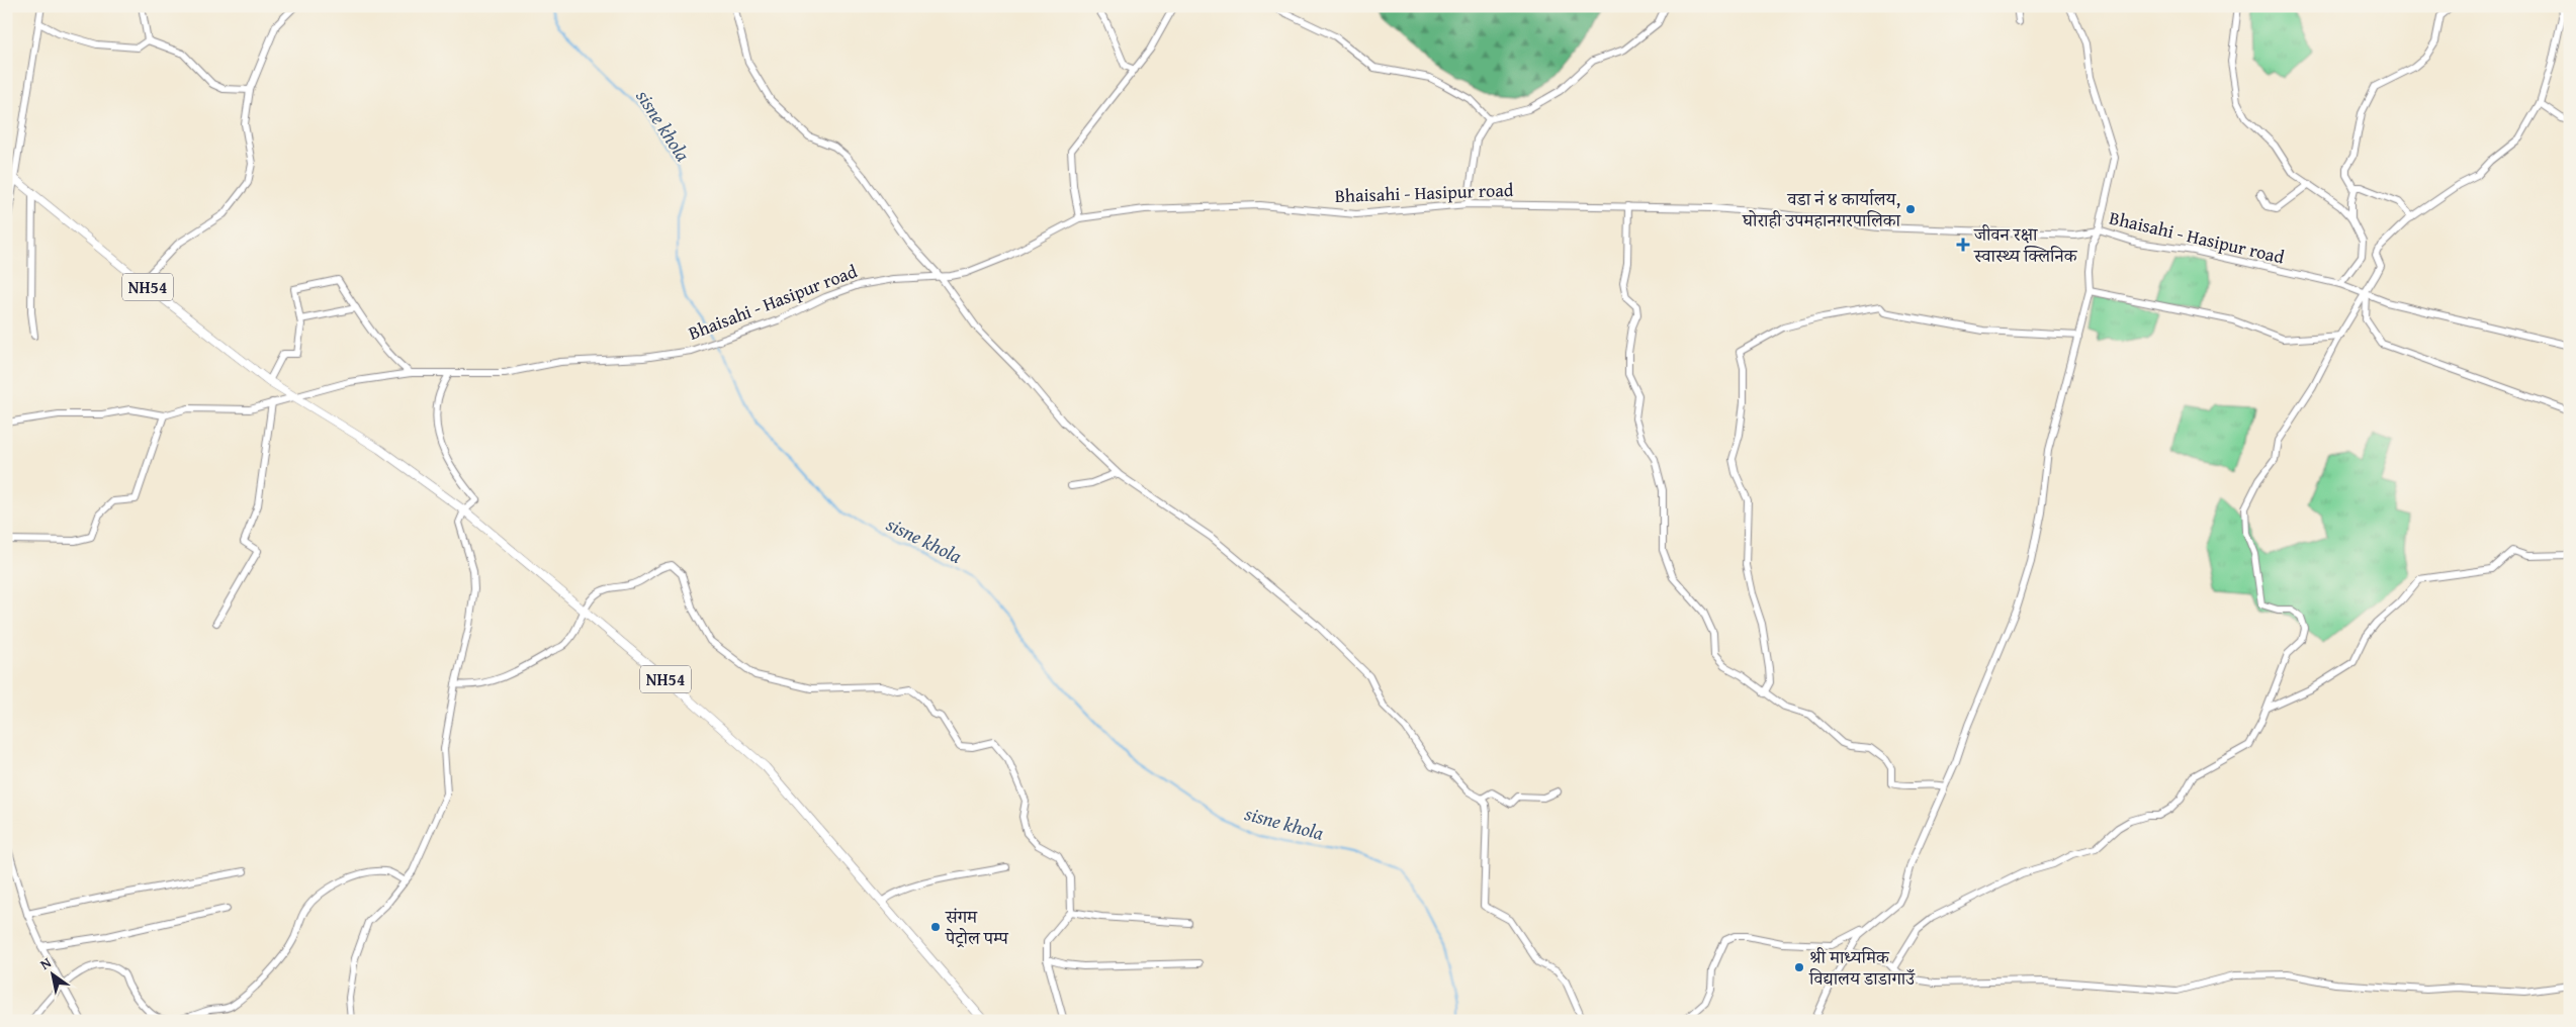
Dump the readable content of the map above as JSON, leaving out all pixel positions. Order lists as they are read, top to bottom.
{
  "streets": {
    "main road": ["NH54"],
    "street": ["Bhaisahi - Hasipur road"]
  },
  "crossings": [
    ["Bhaisahi - Hasipur road", "NH54"]
  ],
  "water": ["sisne khola"],
  "places": {
    "other": ["वडा नं ४ कार्यालय, घोराही उपमहानगरपालिका", "संगम पेट्रोल पम्प", "श्री माध्यमिक विद्यालय डाडागाउँ"],
    "health": ["जीवन रक्षा स्वास्थ्य क्लिनिक"]
  },
  "north": "top left"
}
